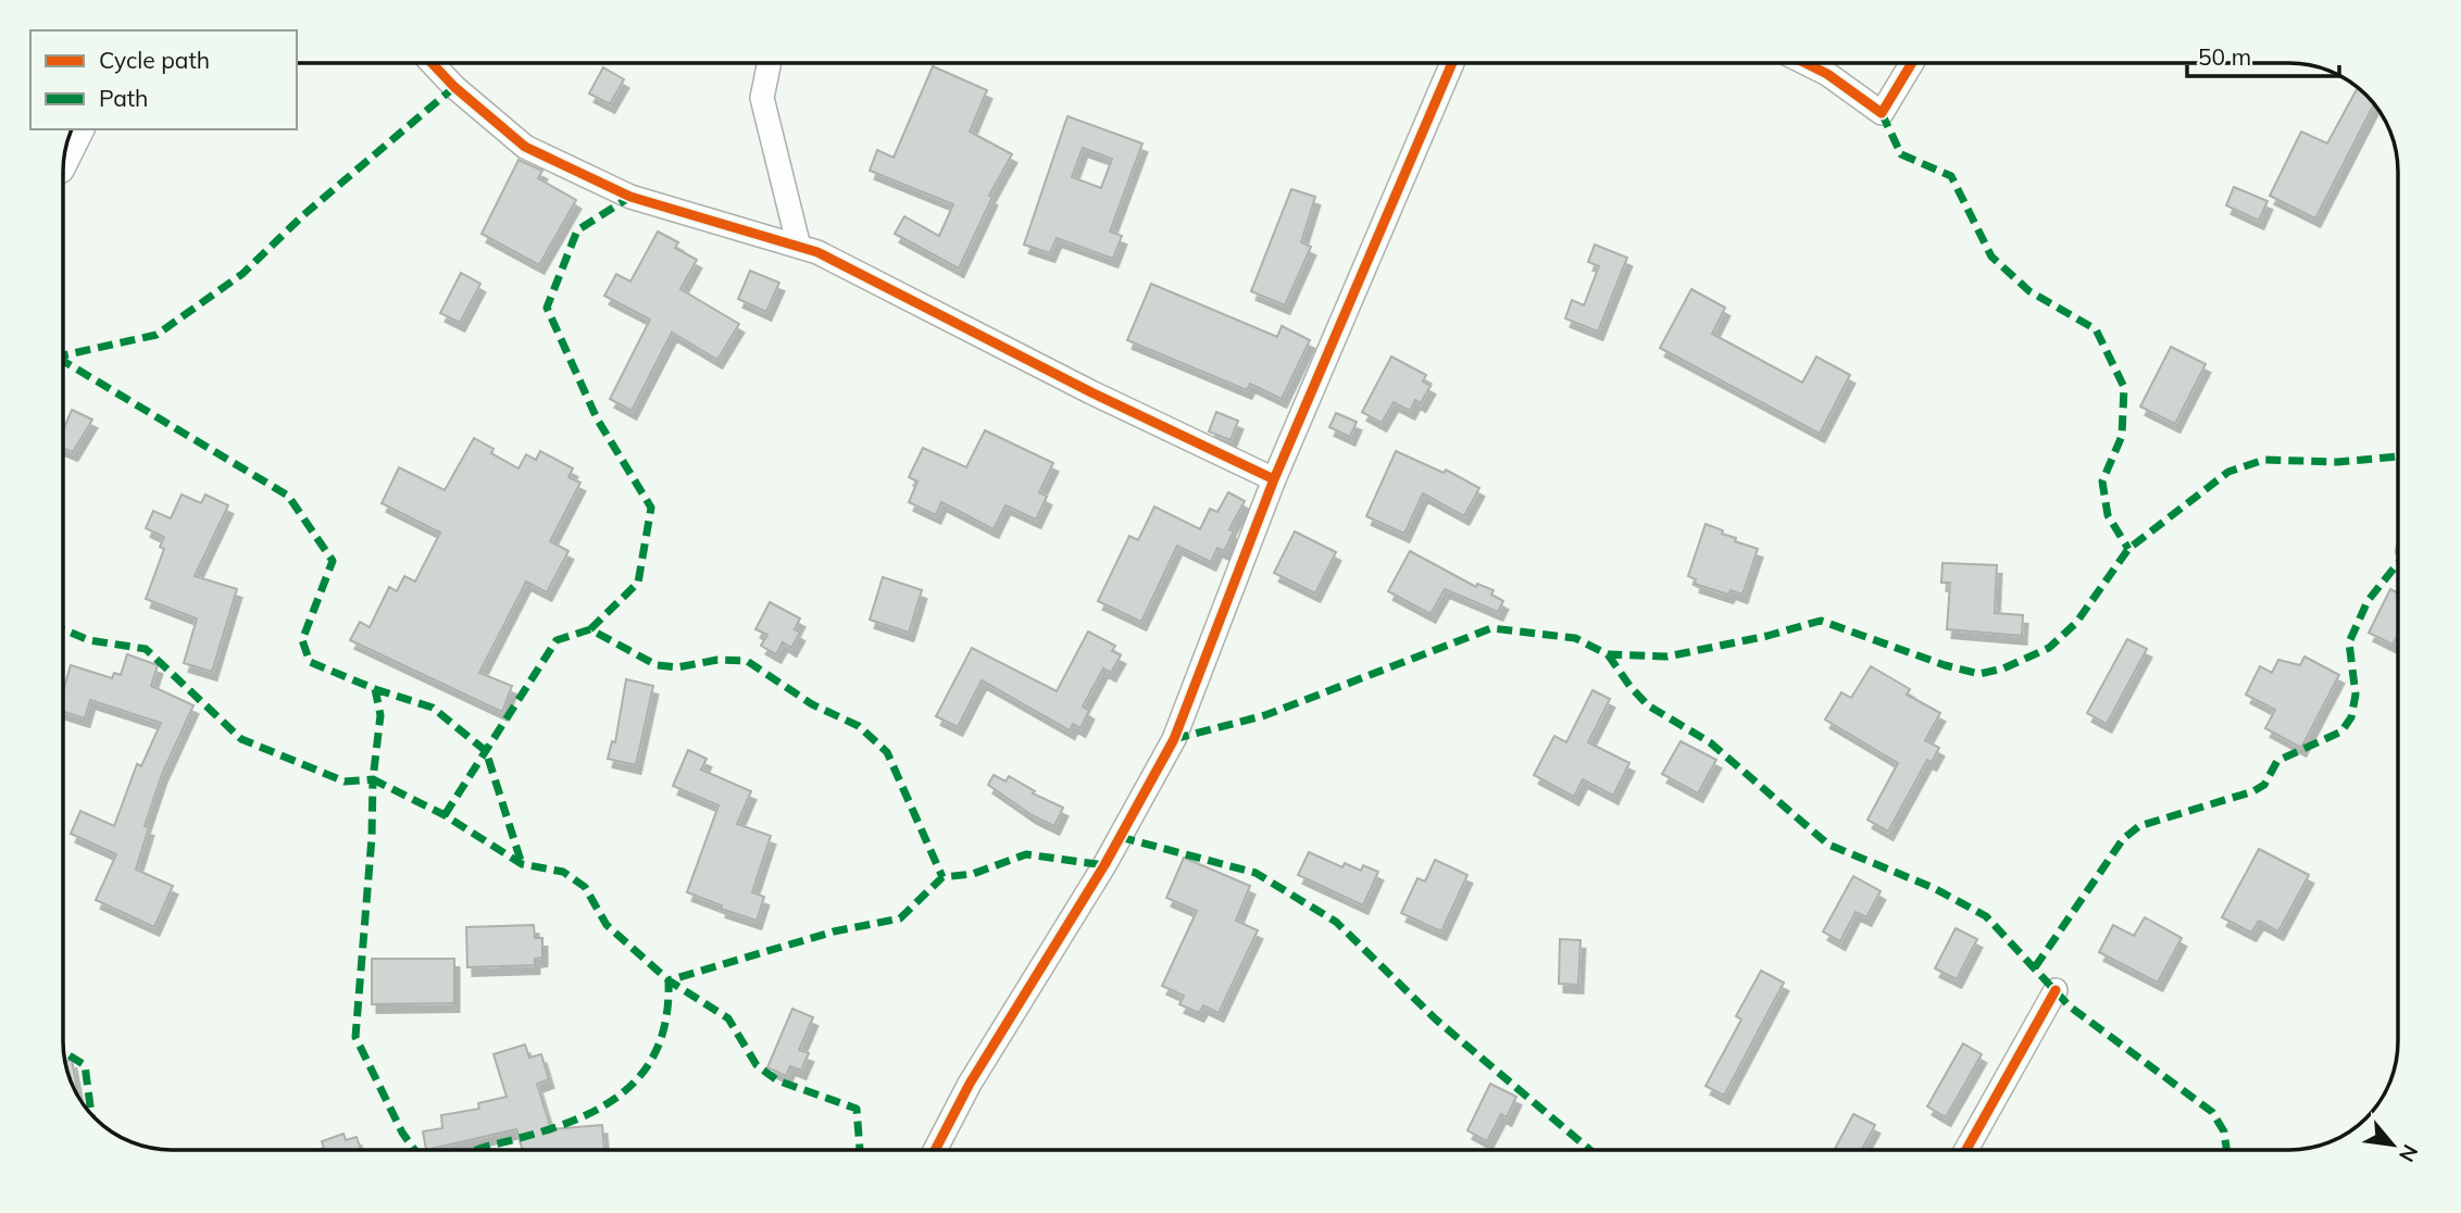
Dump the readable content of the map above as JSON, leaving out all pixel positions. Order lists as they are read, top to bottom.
{
  "legend": ["Cycle path", "Path"],
  "scale_bar": "50 m",
  "north": "bottom right"
}
